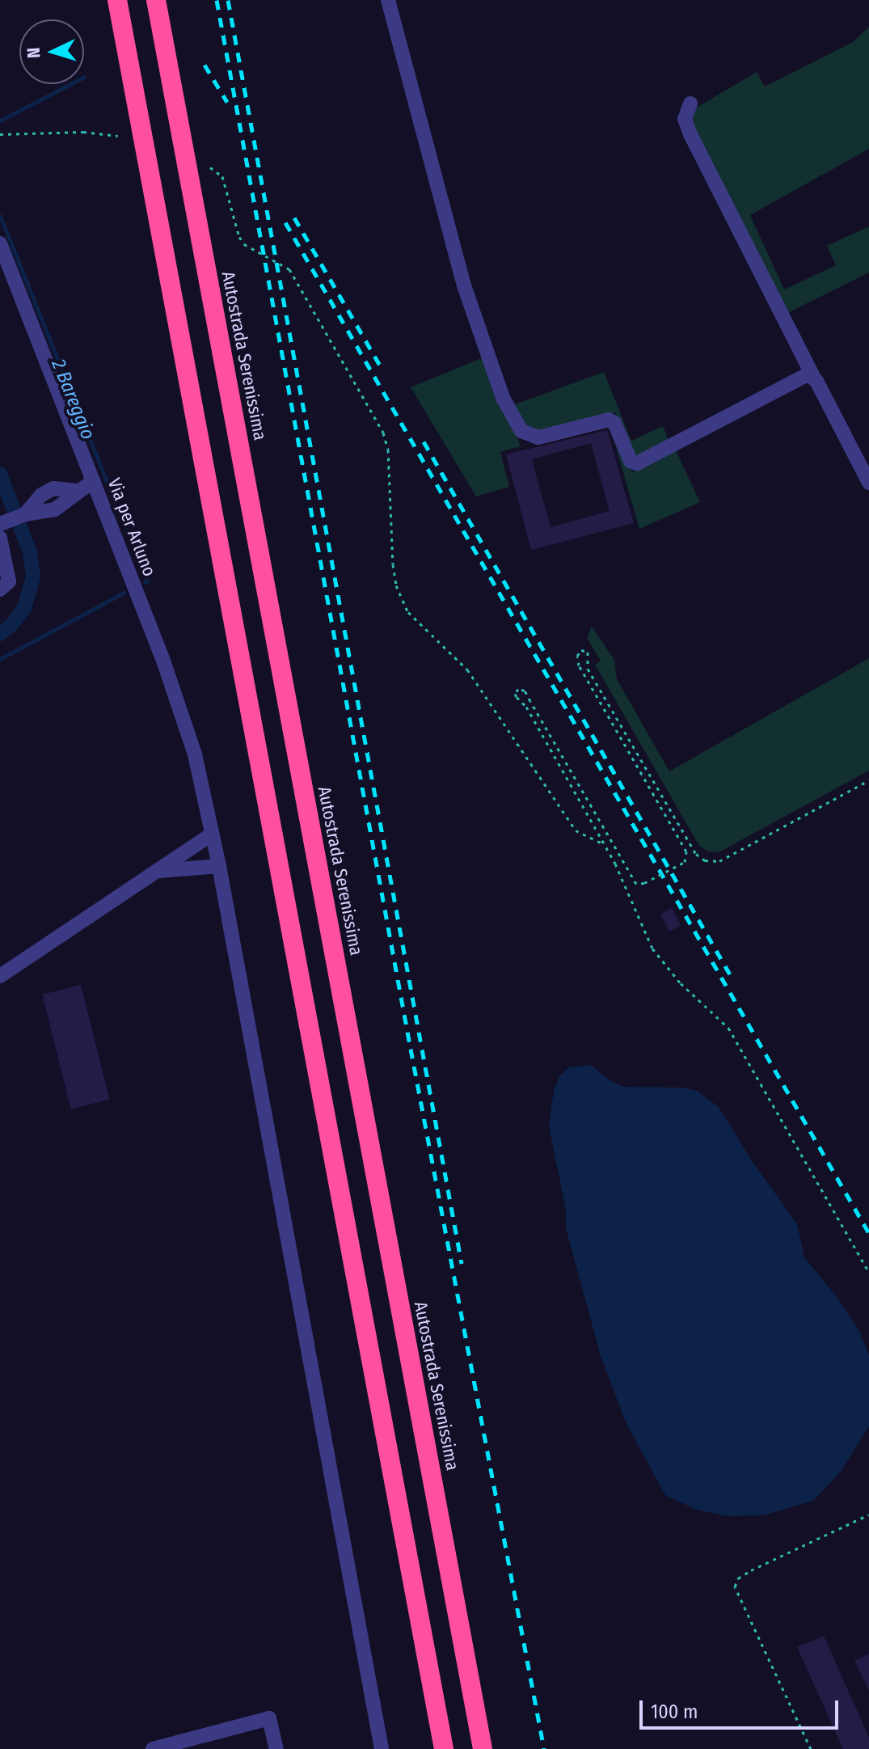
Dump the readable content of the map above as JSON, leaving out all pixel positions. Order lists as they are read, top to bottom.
{
  "streets": {
    "highway": ["Autostrada Serenissima"],
    "street": ["Via per Arluno"]
  },
  "water": ["2 Bareggio"],
  "scale_bar": "100 m",
  "north": "left"
}
